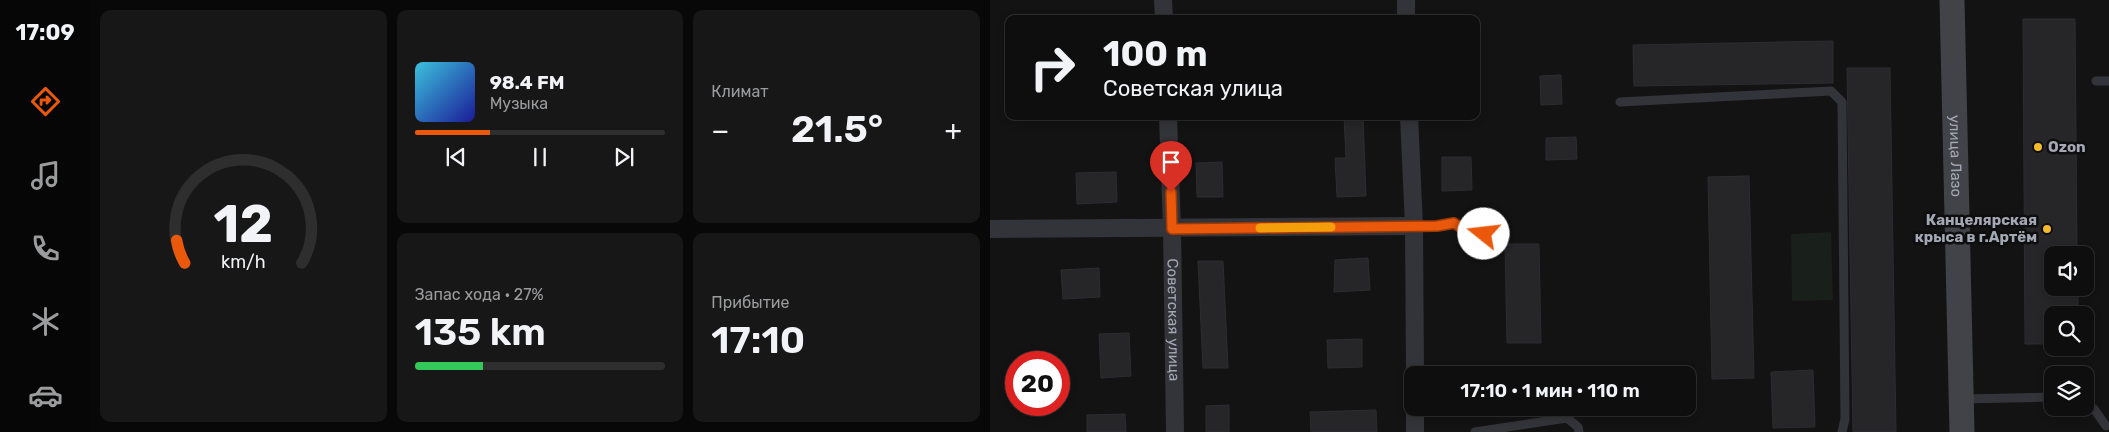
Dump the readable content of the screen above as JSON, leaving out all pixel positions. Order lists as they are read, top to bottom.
{
  "streets": {
    "main road": ["улица Лазо"],
    "street": ["Советская улица"]
  },
  "places": ["Ozon", "Канцелярская крыса в г.Артём"],
  "page": {
    "tabs": "17:09",
    "tile": [
      "Климат",
      ["Запас хода · 27%", "135 km"],
      ["Прибытие", "17:10"]
    ],
    "turn": ["100 m", "Советская улица"],
    "song": ["98.4 FM", "Музыка"],
    "heat": ["−", "21.5°", "+"],
    "limit": "20",
    "trip": "17:10 · 1 мин · 110 m",
    "gauge": ["12", "km/h"]
  }
}
